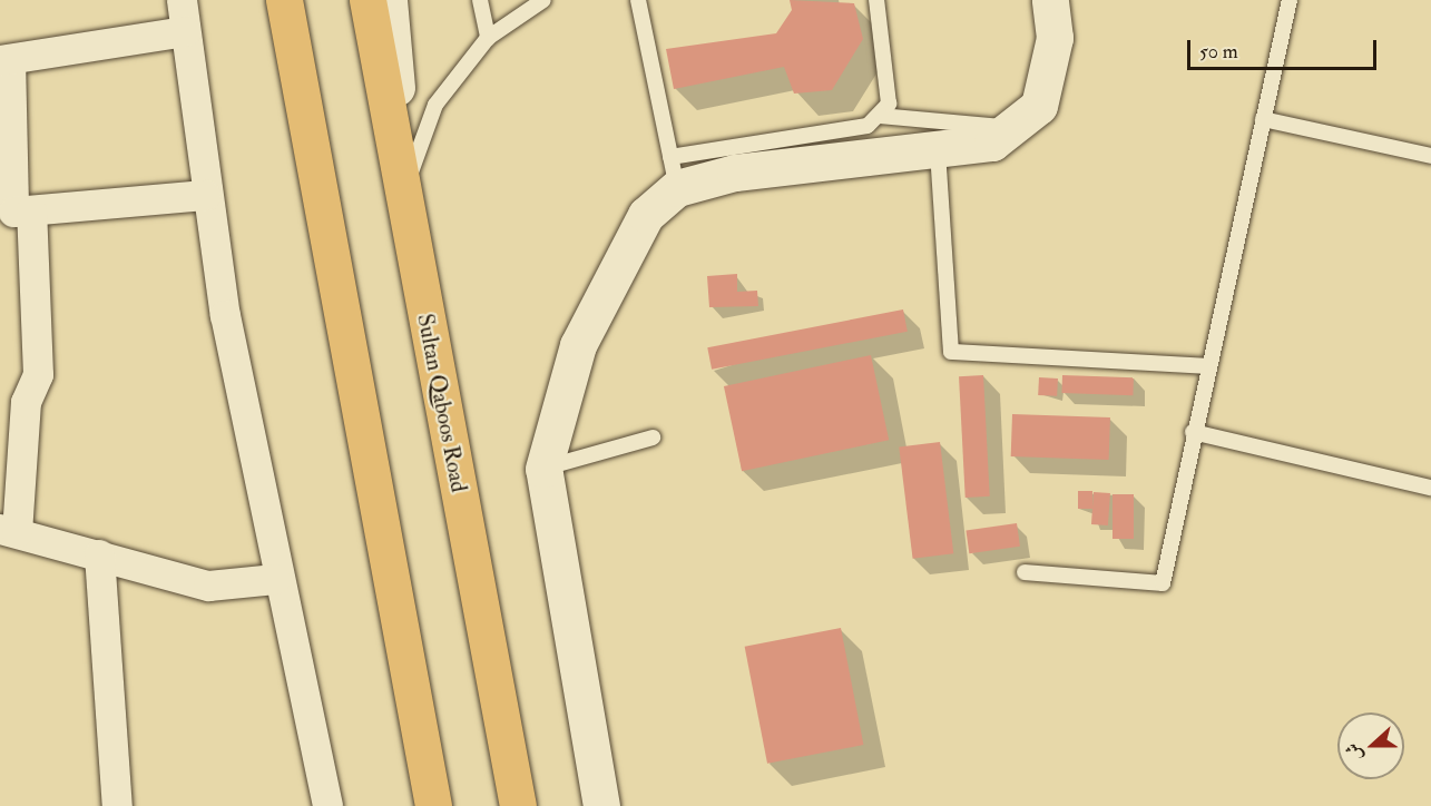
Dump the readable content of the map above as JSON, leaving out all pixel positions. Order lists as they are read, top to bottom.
{
  "streets": {
    "highway": ["Sultan Qaboos Road"]
  },
  "scale_bar": "50 m",
  "north": "left"
}
